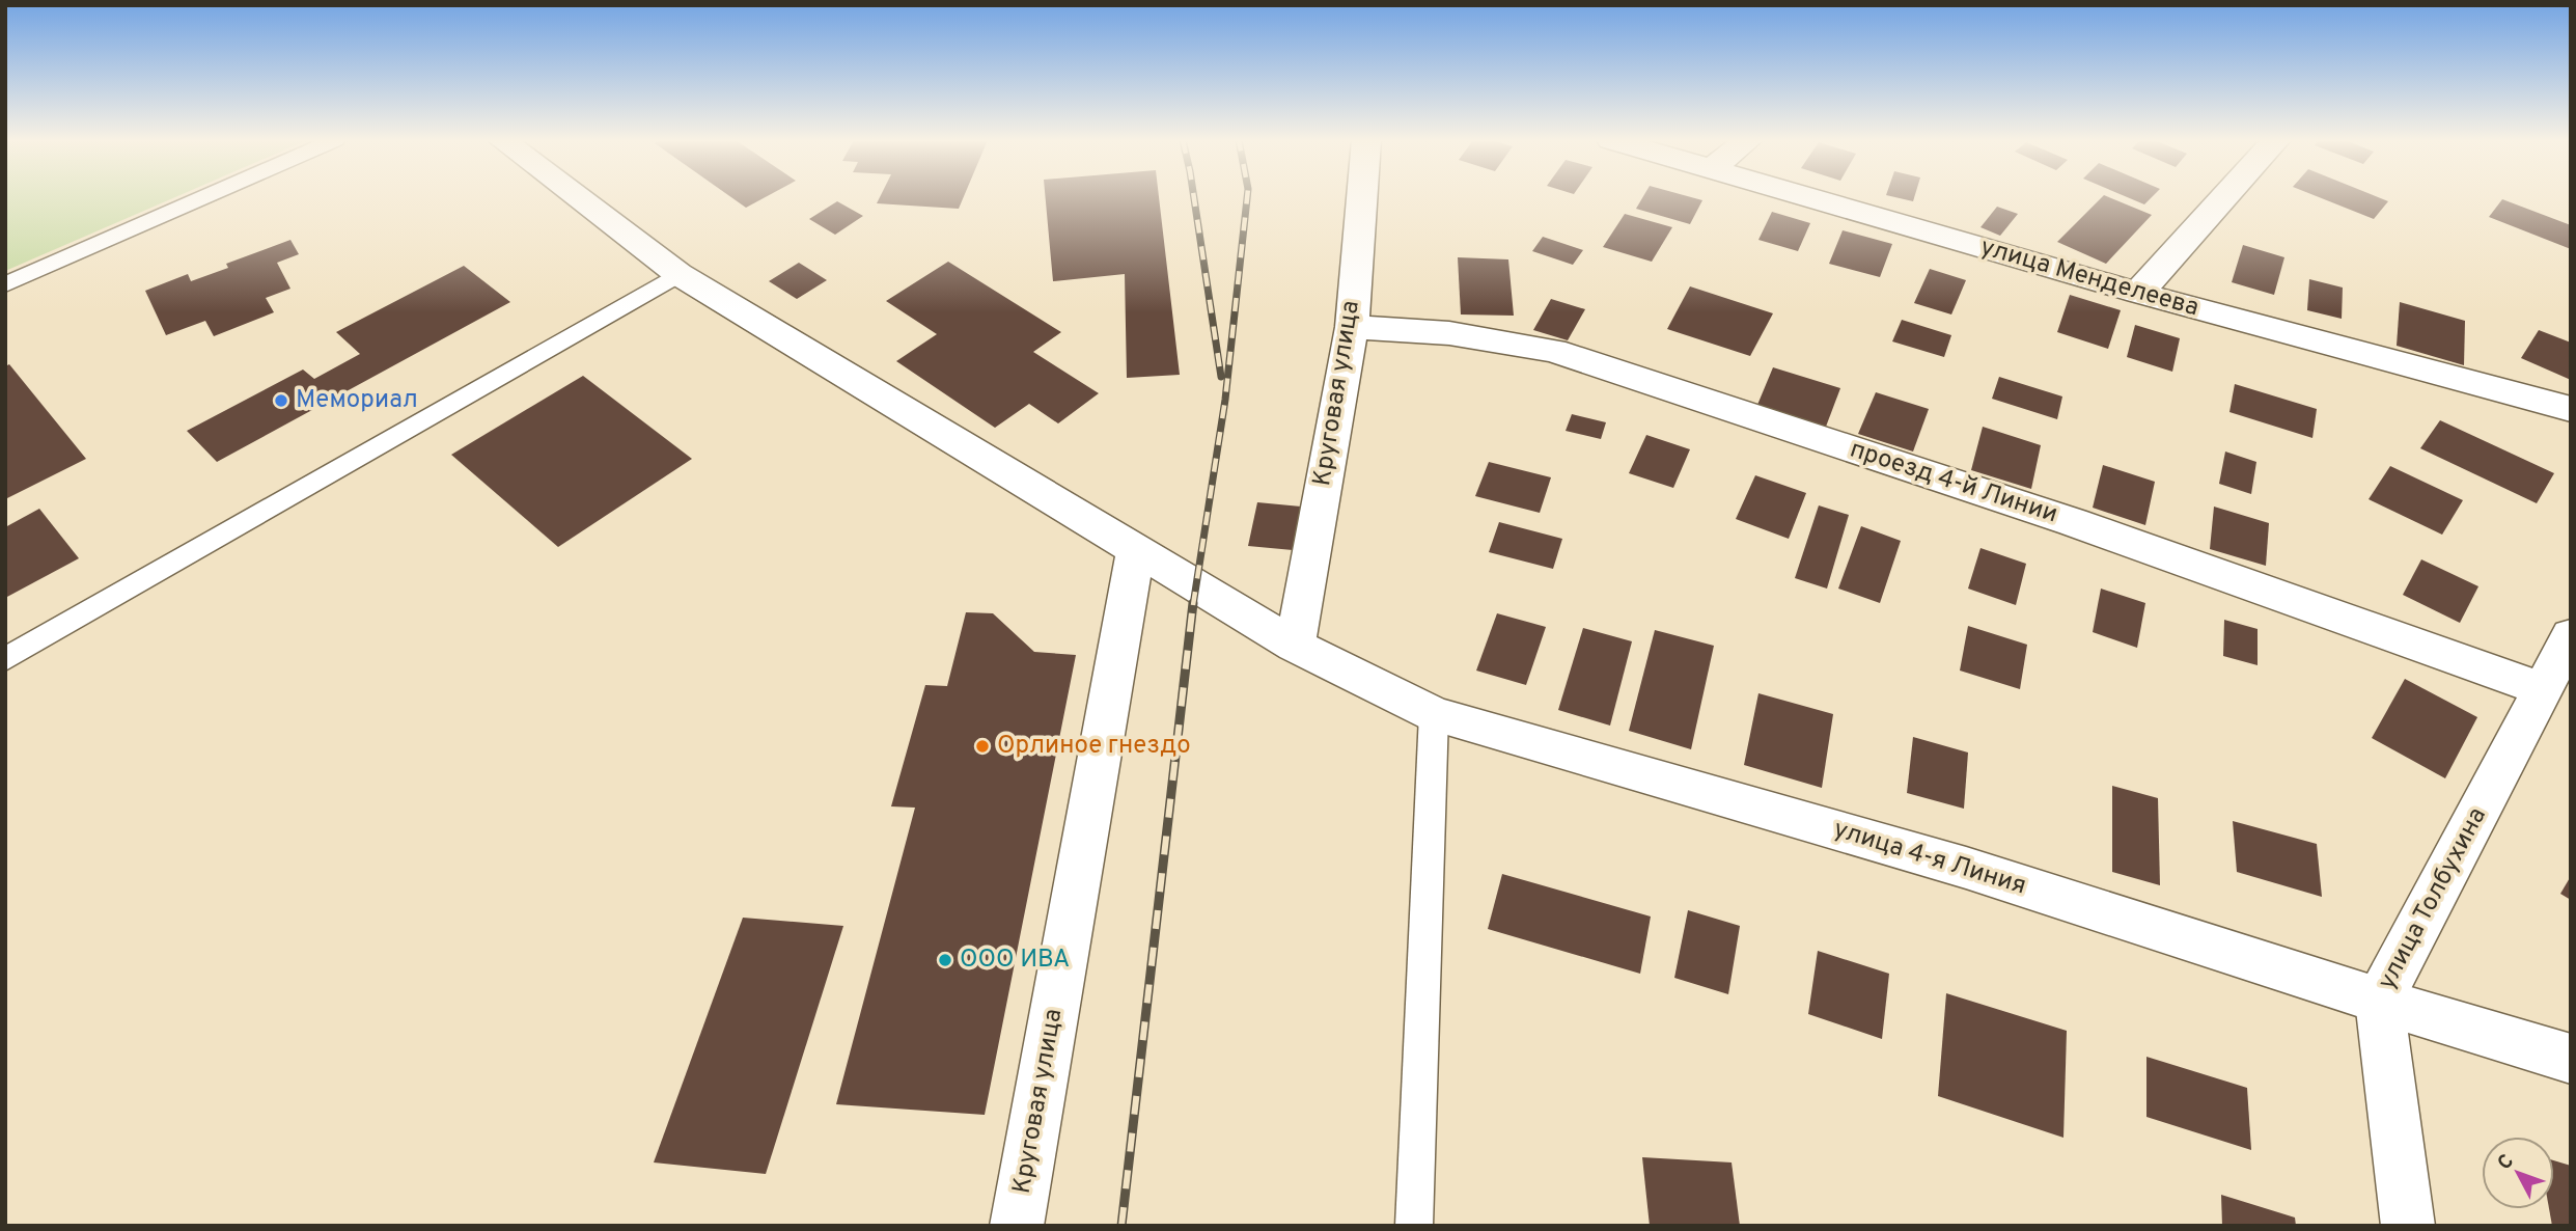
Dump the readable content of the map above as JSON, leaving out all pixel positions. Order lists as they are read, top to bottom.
{
  "streets": {
    "street": [
      "улица Менделеева",
      "Круговая улица",
      "проезд 4-й Линии",
      "улица 4-я Линия",
      "улица Толбухина"
    ]
  },
  "crossings": [
    ["Круговая улица", "проезд 4-й Линии"],
    ["Круговая улица", "улица 4-я Линия"],
    ["проезд 4-й Линии", "улица Толбухина"],
    ["улица 4-я Линия", "улица Толбухина"]
  ],
  "places": ["Мемориал", "Орлиное гнездо", "ООО ИВА"],
  "north": "top left"
}
